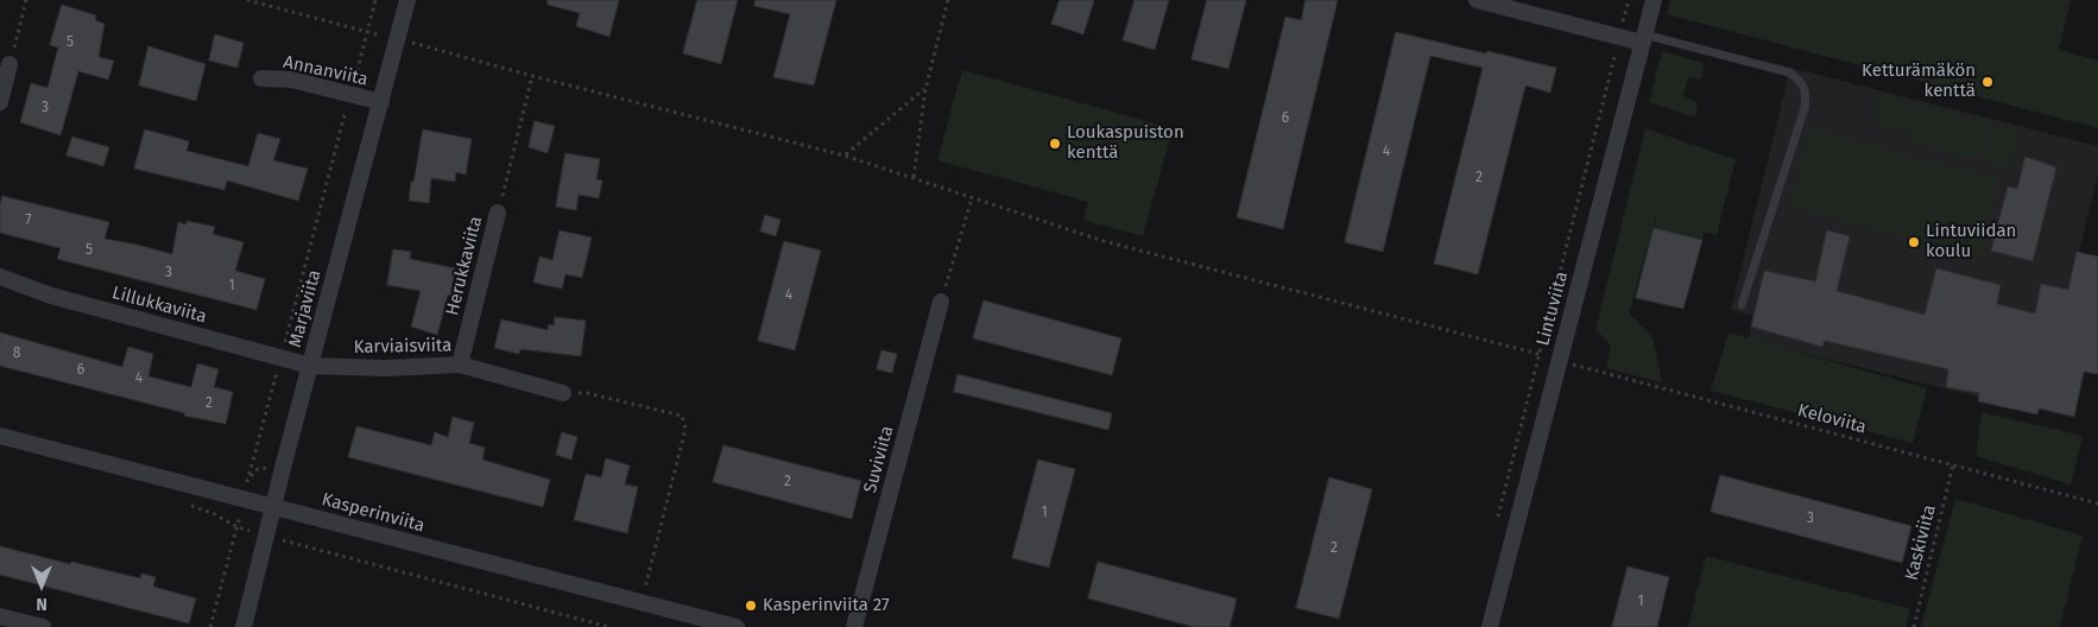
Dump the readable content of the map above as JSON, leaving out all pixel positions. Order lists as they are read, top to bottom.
{
  "streets": {
    "street": [
      "Annanviita",
      "Herukkaviita",
      "Lillukkaviita",
      "Marjaviita",
      "Lintuviita",
      "Karviaisviita",
      "Suviviita",
      "Kasperinviita"
    ],
    "path": ["Keloviita", "Kaskiviita"]
  },
  "crossings": [
    ["Annanviita", "Marjaviita"],
    ["Herukkaviita", "Karviaisviita"],
    ["Lillukkaviita", "Marjaviita"],
    ["Lillukkaviita", "Karviaisviita"],
    ["Marjaviita", "Karviaisviita"],
    ["Marjaviita", "Keloviita"],
    ["Marjaviita", "Kasperinviita"],
    ["Lintuviita", "Keloviita"],
    ["Keloviita", "Kaskiviita"]
  ],
  "places": [
    "Ketturämäkön kenttä",
    "Loukaspuiston kenttä",
    "Lintuviidan koulu",
    "Kasperinviita 27"
  ],
  "house_numbers": [
    "5",
    "3",
    "6",
    "4",
    "2",
    "7",
    "5",
    "3",
    "1",
    "4",
    "8",
    "6",
    "4",
    "2",
    "2",
    "1",
    "3",
    "2",
    "1"
  ],
  "north": "bottom"
}
